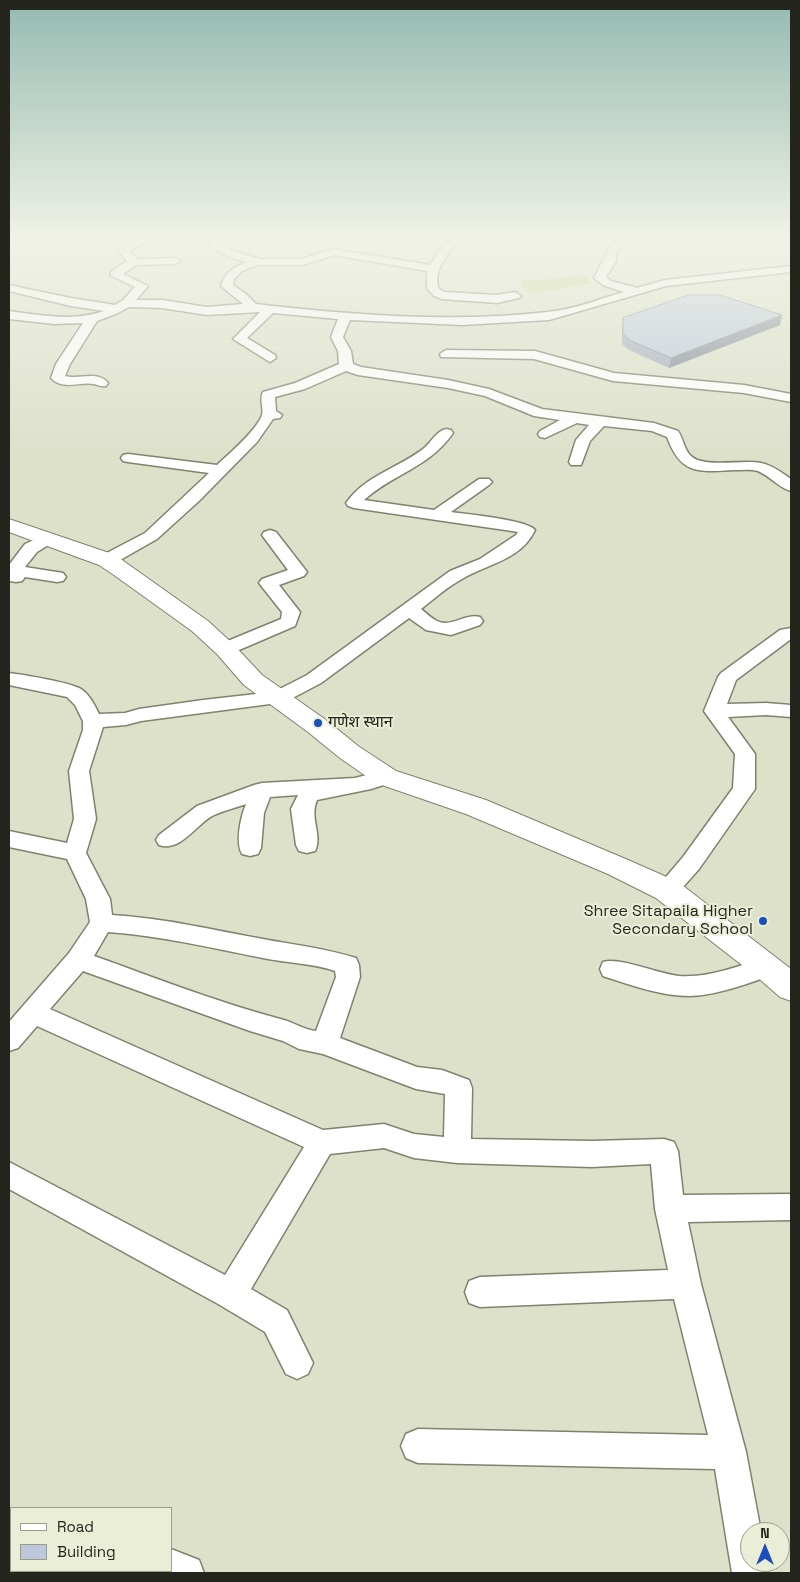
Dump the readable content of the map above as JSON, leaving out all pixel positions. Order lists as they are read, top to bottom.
{
  "places": ["गणेश स्थान", "Shree Sitapaila Higher Secondary School"],
  "legend": ["Road", "Building"],
  "north": "top"
}
